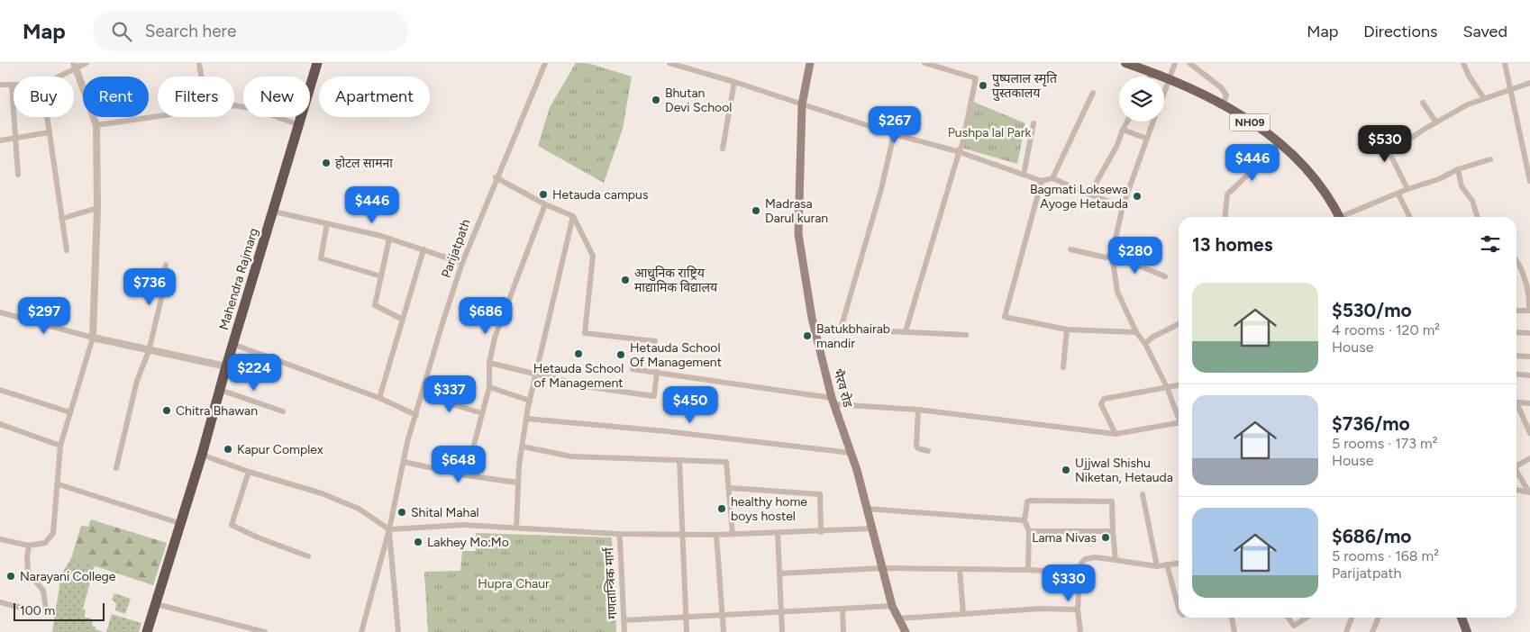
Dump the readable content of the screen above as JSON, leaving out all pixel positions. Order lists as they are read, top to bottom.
{
  "streets": {
    "highway": ["Mahendra Rajmarg"],
    "main road": ["NH09", "भैरव रोड"],
    "street": ["Parijatpath", "गणतान्त्रिक मार्ग"]
  },
  "parks": ["Pushpa lal Park", "Hupra Chaur"],
  "places": [
    "पुष्पलाल स्मृति पुस्तकालय",
    "Bhutan Devi School",
    "होटल सामना",
    "Hetauda campus",
    "Bagmati Loksewa Ayoge Hetauda",
    "Madrasa Darul kuran",
    "आधुनिक राष्ट्रिय माद्यामिक विद्यालय",
    "Batukbhairab mandir",
    "Hetauda School of Management",
    "Hetauda School Of Management",
    "Chitra Bhawan",
    "Kapur Complex",
    "Ujjwal Shishu Niketan, Hetauda",
    "healthy home boys hostel",
    "Shital Mahal",
    "Lama Nivas",
    "Lakhey Mo:Mo",
    "Narayani College"
  ],
  "scale_bar": "100 m",
  "page": {
    "header": "Map",
    "search": "Search here",
    "nav": ["Map", "Directions", "Saved"],
    "chip": [
      "Buy",
      "Rent",
      "Filters",
      "New",
      "Apartment"
    ],
    "price": [
      "$267",
      "$530",
      "$446",
      "$446",
      "$280",
      "$736",
      "$297",
      "$686",
      "$224",
      "$337",
      "$450",
      "$648",
      "$330"
    ],
    "heading": "13 homes",
    "list": [
      {
        "name": "$530/mo",
        "note": "4 rooms · 120 m² · House"
      },
      {
        "name": "$736/mo",
        "note": "5 rooms · 173 m² · House"
      },
      {
        "name": "$686/mo",
        "note": "5 rooms · 168 m² · Parijatpath"
      }
    ],
    "scale": "100 m"
  }
}
